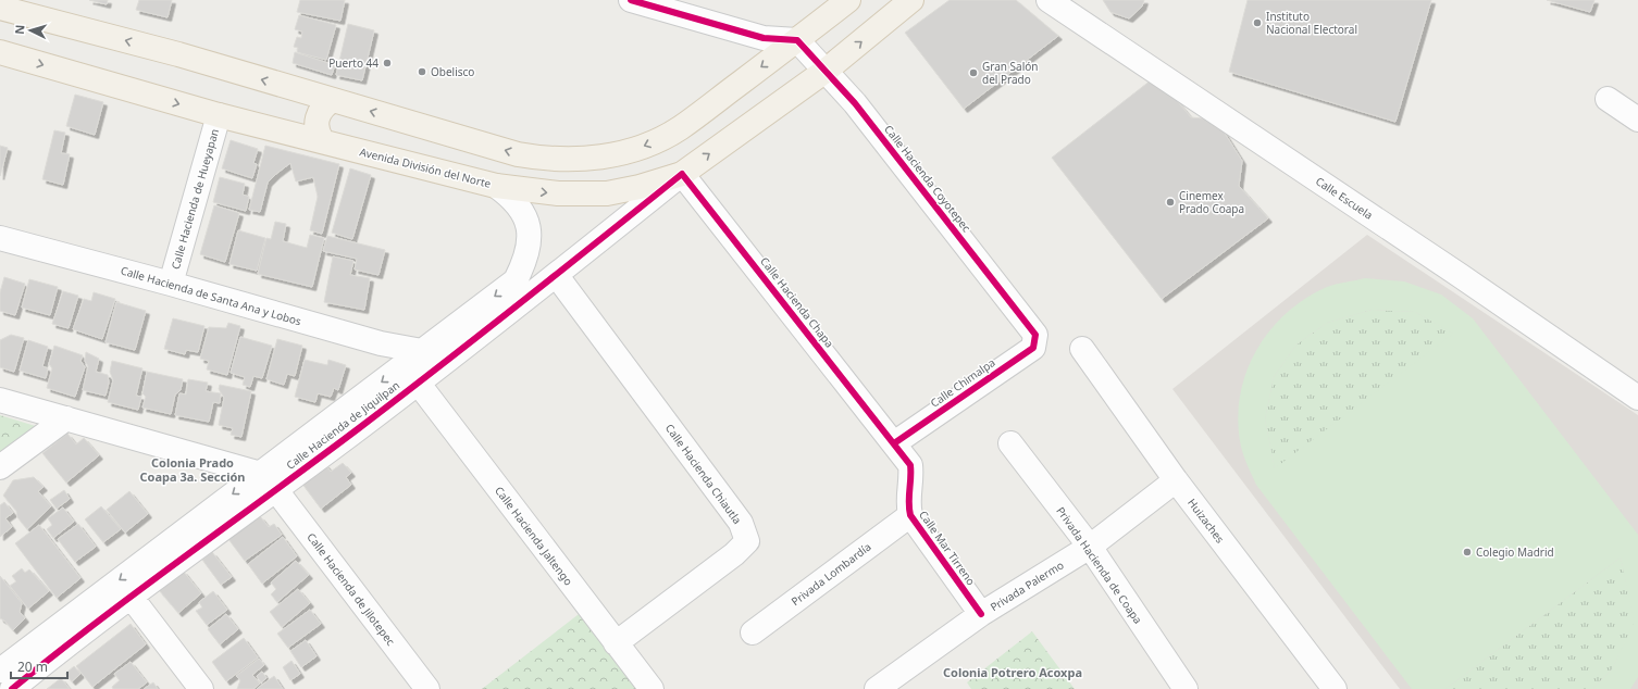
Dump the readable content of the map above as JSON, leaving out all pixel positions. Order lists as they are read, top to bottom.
{
  "streets": {
    "main road": ["Avenida División del Norte"],
    "street": [
      "Calle Hacienda Coyotepec",
      "Calle Escuela",
      "Calle Hacienda de Hueyapan",
      "Calle Hacienda de Santa Ana y Lobos",
      "Calle Hacienda Chapa",
      "Calle Chimalpa",
      "Calle Hacienda de Jiquilpan",
      "Calle Hacienda Chiautla",
      "Huizaches",
      "Calle Hacienda Jaltengo",
      "Calle Mar Tirreno",
      "Privada Hacienda de Coapa",
      "Privada Lombardía",
      "Privada Palermo",
      "Calle Hacienda de Jilotepec"
    ]
  },
  "crossings": [
    ["Avenida División del Norte", "Calle Hacienda Coyotepec"],
    ["Avenida División del Norte", "Calle Hacienda de Hueyapan"],
    ["Avenida División del Norte", "Calle Hacienda Chapa"],
    ["Avenida División del Norte", "Calle Hacienda de Jiquilpan"],
    ["Calle Hacienda Coyotepec", "Calle Chimalpa"],
    ["Calle Hacienda de Hueyapan", "Calle Hacienda de Santa Ana y Lobos"],
    ["Calle Hacienda de Santa Ana y Lobos", "Calle Hacienda de Jiquilpan"],
    ["Calle Hacienda Chapa", "Calle Chimalpa"],
    ["Calle Hacienda Chapa", "Calle Hacienda de Jiquilpan"],
    ["Calle Hacienda Chapa", "Calle Mar Tirreno"],
    ["Calle Chimalpa", "Calle Mar Tirreno"],
    ["Calle Hacienda de Jiquilpan", "Calle Hacienda Chiautla"],
    ["Calle Hacienda de Jiquilpan", "Calle Hacienda Jaltengo"],
    ["Calle Hacienda de Jiquilpan", "Calle Hacienda de Jilotepec"],
    ["Calle Hacienda Chiautla", "Calle Hacienda Jaltengo"],
    ["Huizaches", "Privada Palermo"],
    ["Calle Mar Tirreno", "Privada Lombardía"],
    ["Calle Mar Tirreno", "Privada Palermo"],
    ["Privada Hacienda de Coapa", "Privada Palermo"]
  ],
  "districts": ["Colonia Prado Coapa 3a. Sección", "Colonia Potrero Acoxpa"],
  "places": [
    "Instituto Nacional Electoral",
    "Puerto 44",
    "Obelisco",
    "Gran Salón del Prado",
    "Cinemex Prado Coapa",
    "Colegio Madrid"
  ],
  "scale_bar": "20 m",
  "north": "left"
}
